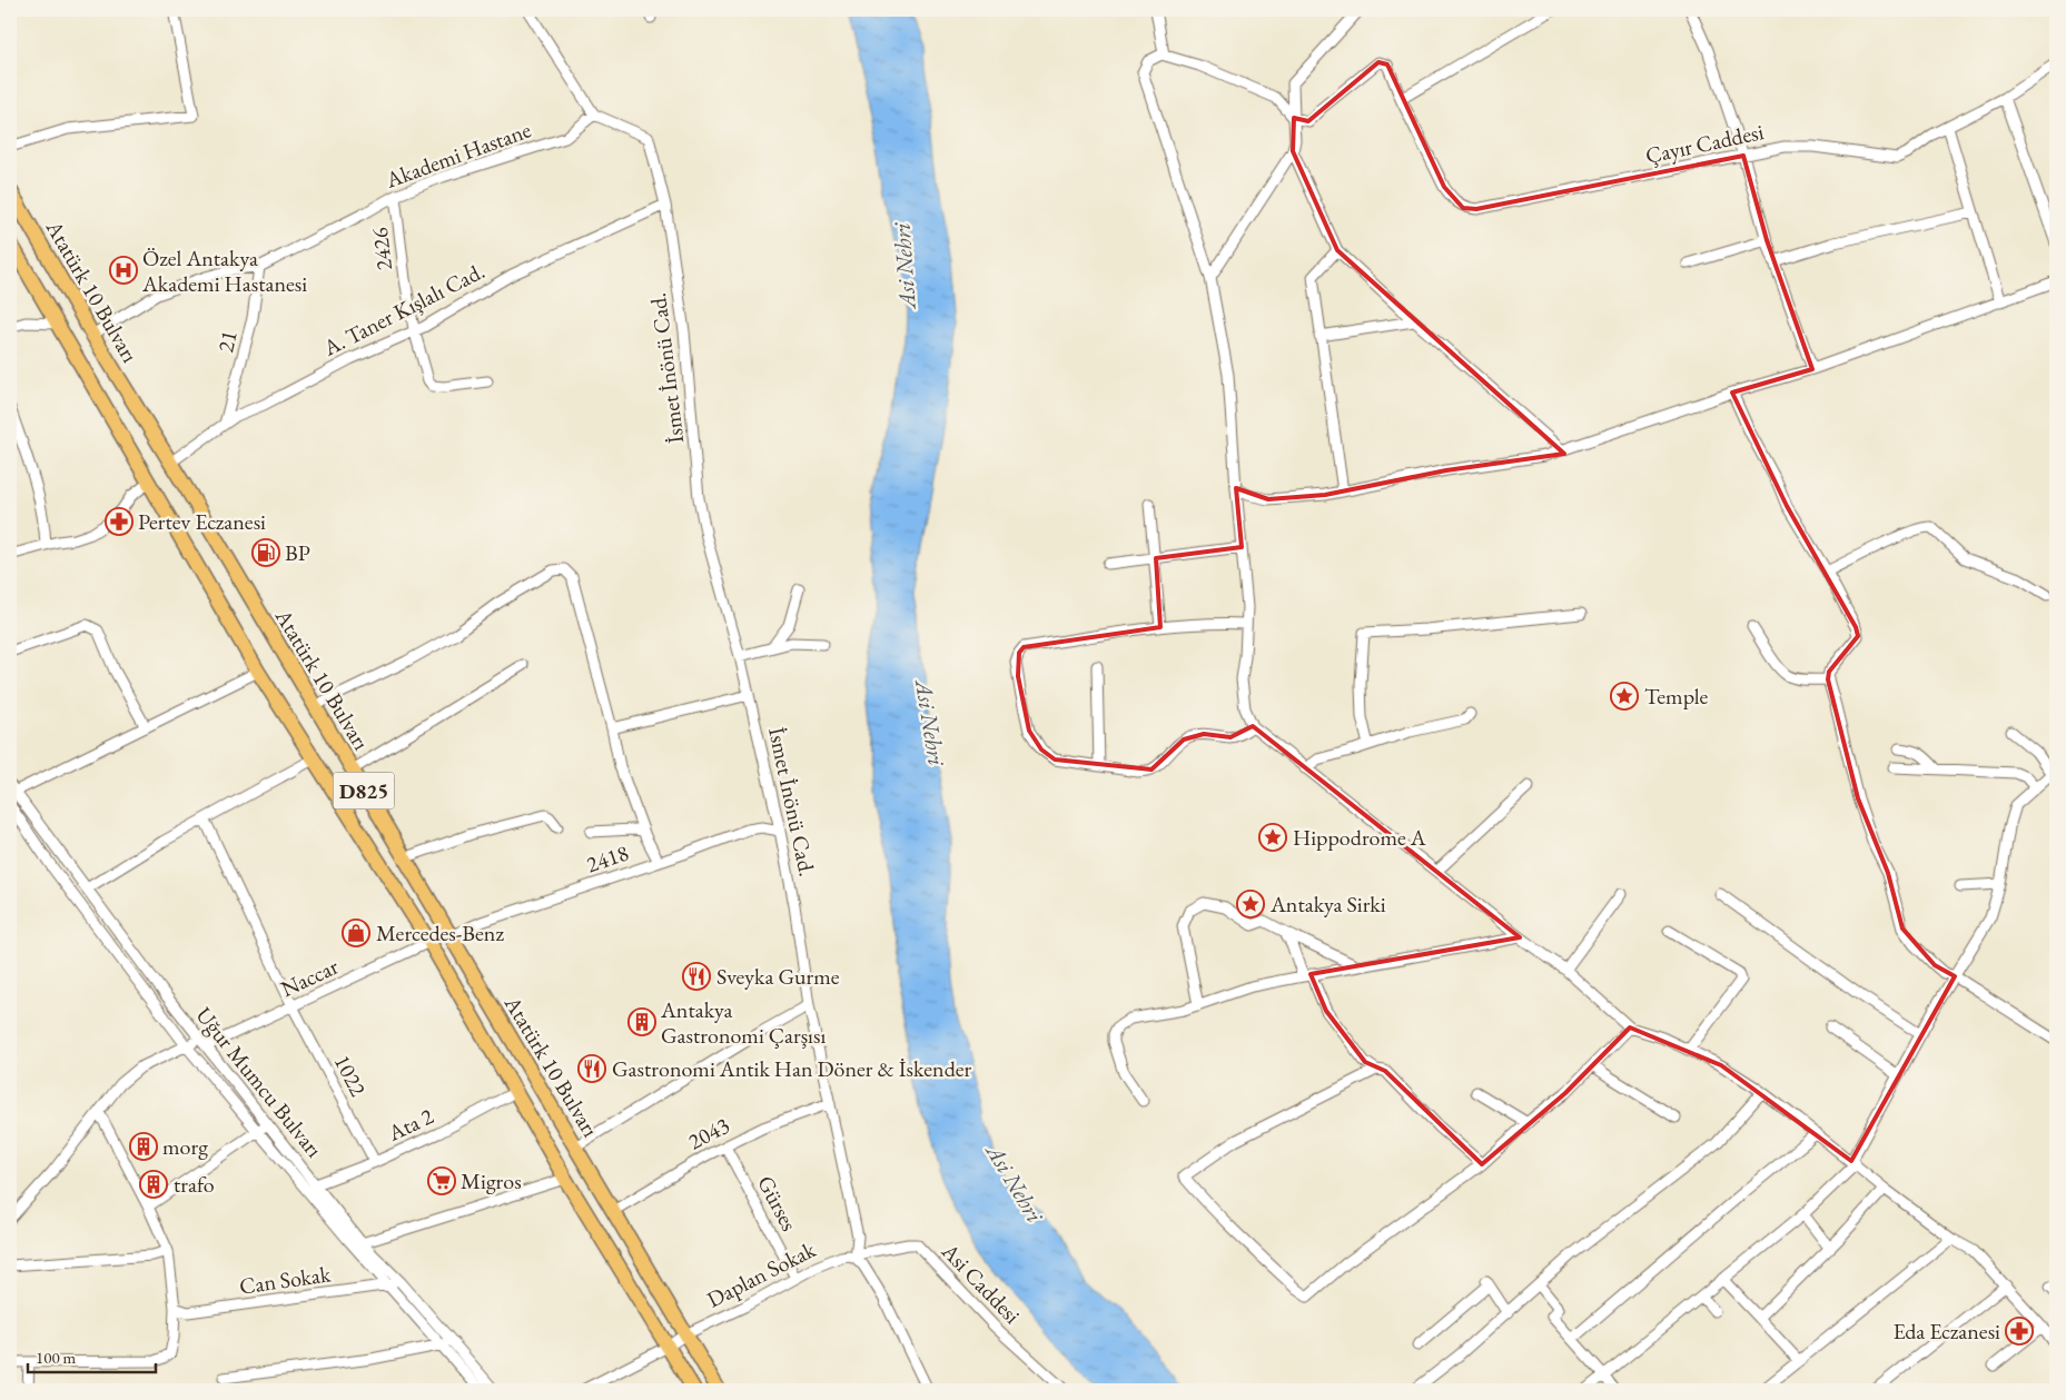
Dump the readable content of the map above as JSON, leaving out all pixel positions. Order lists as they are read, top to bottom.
{
  "streets": {
    "highway": ["Atatürk 10 Bulvarı", "D825"],
    "street": [
      "Çayır Caddesi",
      "Akademi Hastane",
      "2426",
      "A. Taner Kışlalı Cad.",
      "21",
      "İsmet İnönü Cad.",
      "2418",
      "Naccar",
      "1022",
      "Uğur Mumcu Bulvarı",
      "Ata 2",
      "2043",
      "Gürses",
      "Daplan Sokak",
      "Can Sokak",
      "Asi Caddesi"
    ]
  },
  "crossings": [
    ["Akademi Hastane", "2426"],
    ["Akademi Hastane", "Atatürk 10 Bulvarı"],
    ["Akademi Hastane", "21"],
    ["Akademi Hastane", "İsmet İnönü Cad."],
    ["2426", "A. Taner Kışlalı Cad."],
    ["Atatürk 10 Bulvarı", "A. Taner Kışlalı Cad."],
    ["Atatürk 10 Bulvarı", "2418"],
    ["Atatürk 10 Bulvarı", "Naccar"],
    ["Atatürk 10 Bulvarı", "Ata 2"],
    ["Atatürk 10 Bulvarı", "2043"],
    ["Atatürk 10 Bulvarı", "Daplan Sokak"],
    ["A. Taner Kışlalı Cad.", "21"],
    ["A. Taner Kışlalı Cad.", "İsmet İnönü Cad."],
    ["İsmet İnönü Cad.", "2418"],
    ["İsmet İnönü Cad.", "2043"],
    ["İsmet İnönü Cad.", "Daplan Sokak"],
    ["İsmet İnönü Cad.", "Asi Caddesi"],
    ["Naccar", "1022"],
    ["Naccar", "Uğur Mumcu Bulvarı"],
    ["1022", "Ata 2"],
    ["Uğur Mumcu Bulvarı", "Ata 2"],
    ["Uğur Mumcu Bulvarı", "Can Sokak"],
    ["2043", "Gürses"],
    ["Gürses", "Daplan Sokak"],
    ["Daplan Sokak", "Asi Caddesi"]
  ],
  "water": ["Asi Nehri"],
  "places": {
    "hospital": ["Özel Antakya Akademi Hastanesi"],
    "pharmacy": ["Pertev Eczanesi", "Eda Eczanesi"],
    "fuel station": ["BP"],
    "place": ["Temple", "Hippodrome A", "Antakya Sirki"],
    "shop": ["Mercedes-Benz"],
    "restaurant": ["Sveyka Gurme", "Gastronomi Antik Han Döner & İskender"],
    "building": ["Antakya Gastronomi Çarşısı", "morg", "trafo"],
    "supermarket": ["Migros"]
  },
  "scale_bar": "100 m"
}
